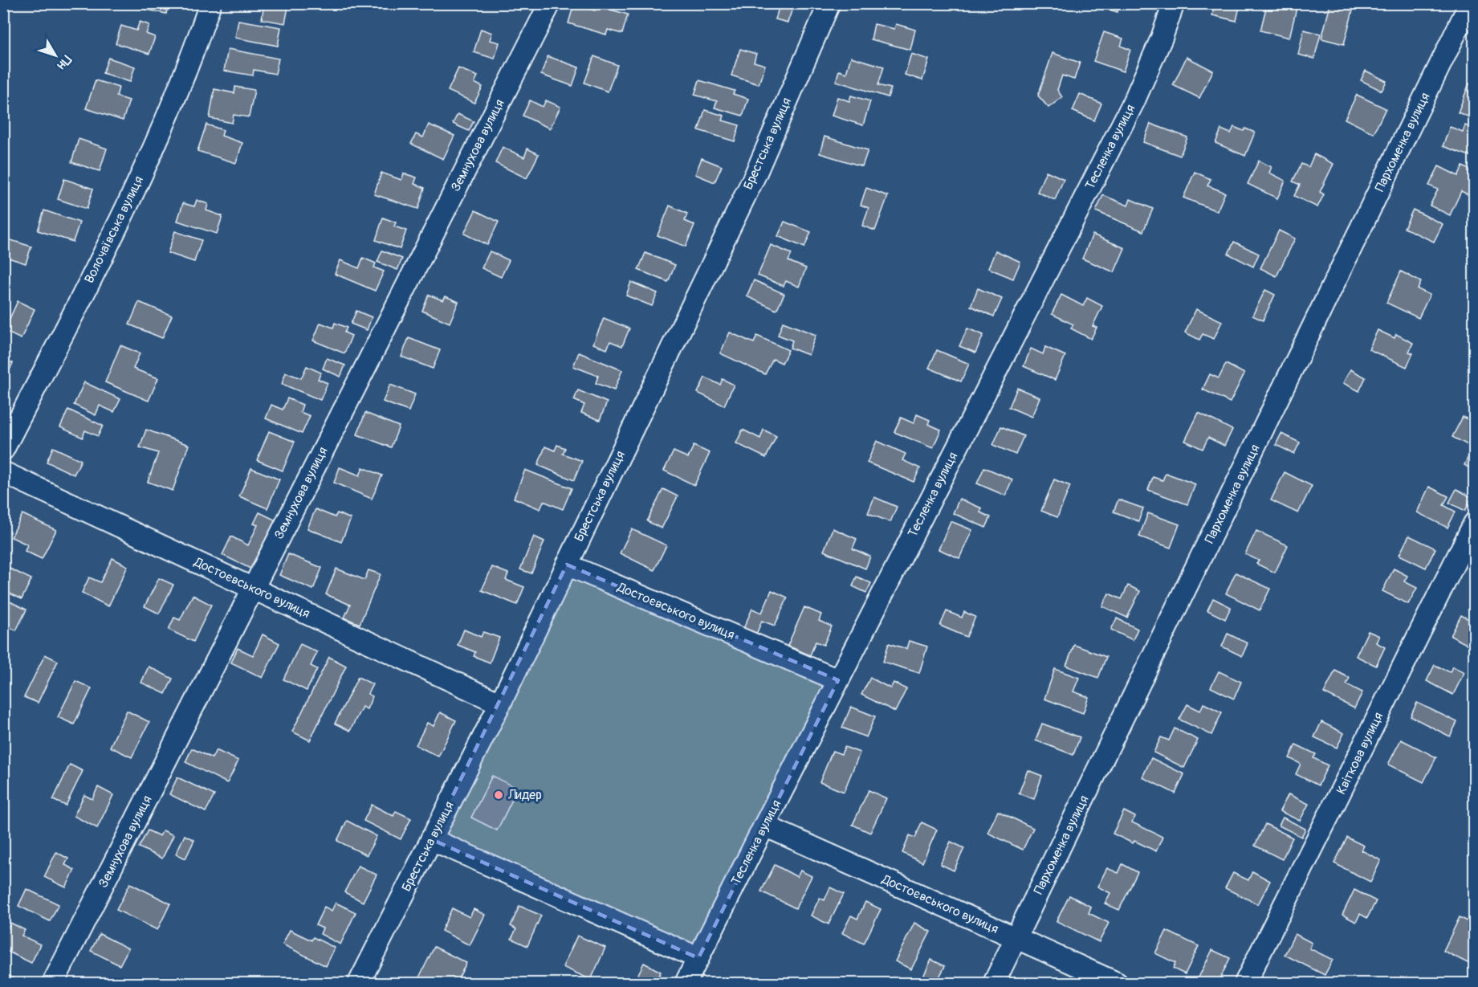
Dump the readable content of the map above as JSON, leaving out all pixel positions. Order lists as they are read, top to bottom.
{
  "streets": {
    "street": [
      "Пархоменка вулиця",
      "Брестська вулиця",
      "Земнухова вулиця",
      "Тесленка вулиця",
      "Волочаївська вулиця",
      "Достоєвського вулиця",
      "Квіткова вулиця"
    ]
  },
  "crossings": [
    ["Пархоменка вулиця", "Достоєвського вулиця"],
    ["Брестська вулиця", "Достоєвського вулиця"],
    ["Земнухова вулиця", "Достоєвського вулиця"],
    ["Тесленка вулиця", "Достоєвського вулиця"]
  ],
  "places": ["Лидер"],
  "north": "bottom right"
}
